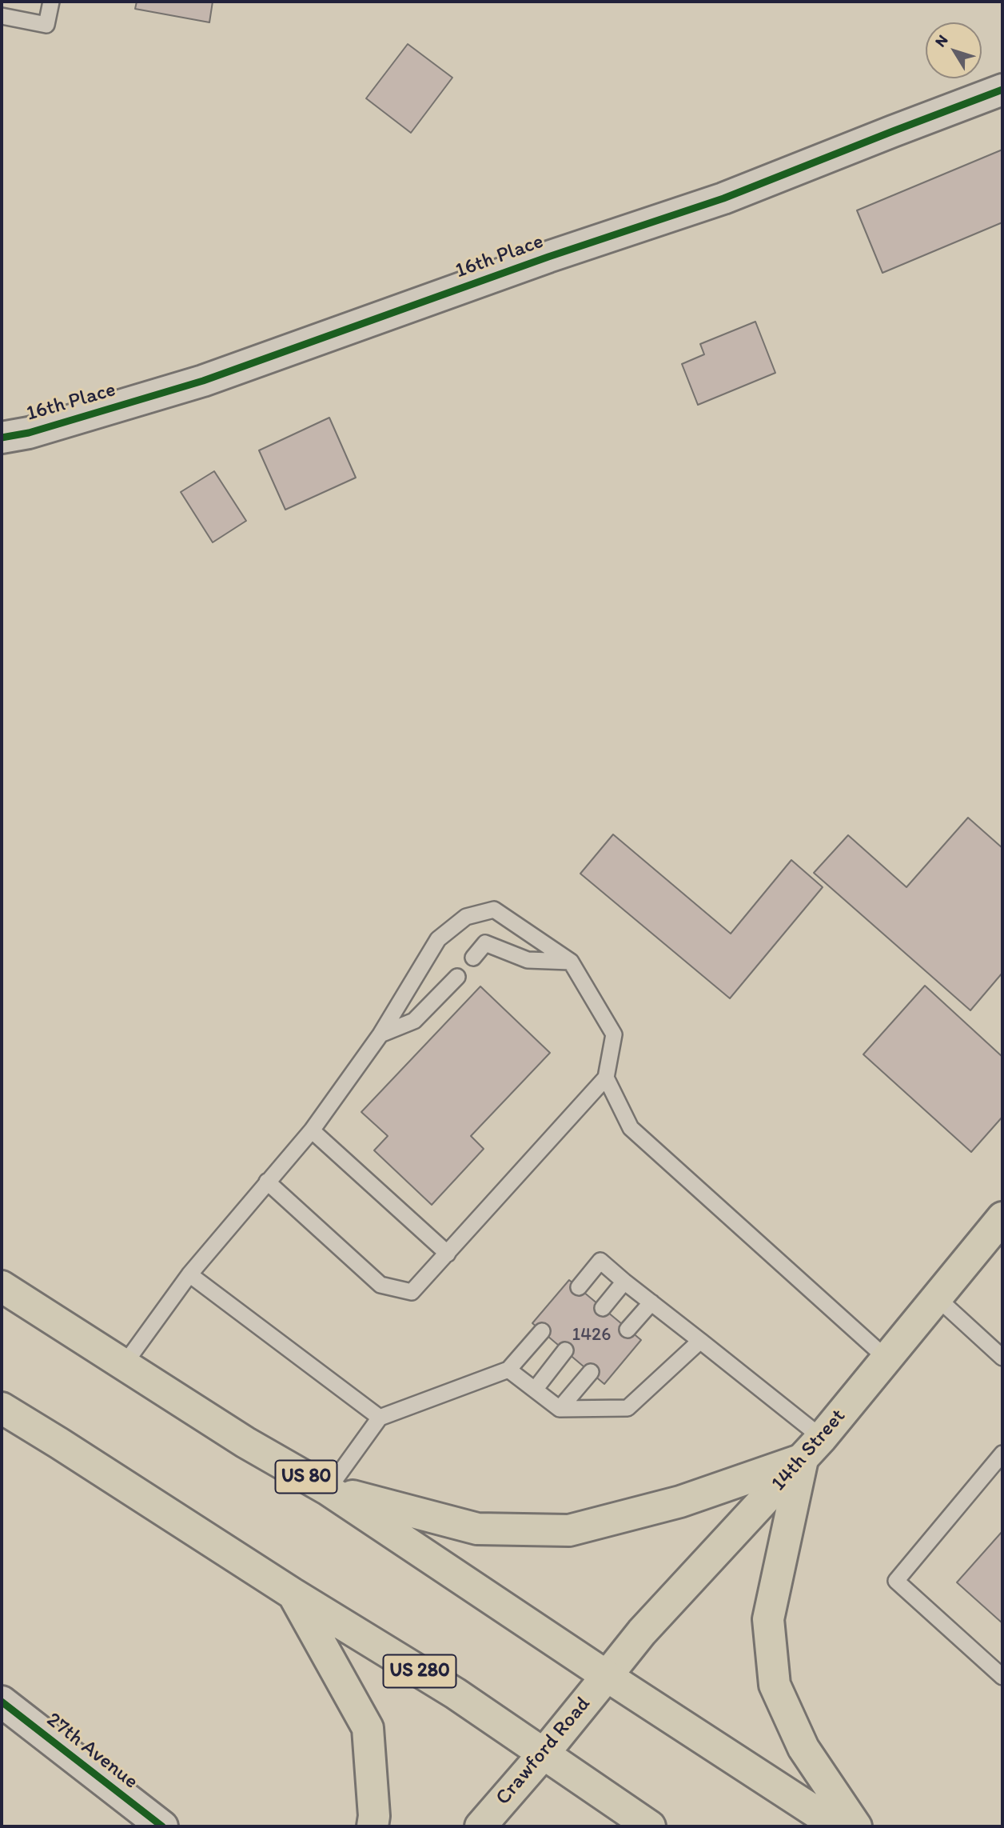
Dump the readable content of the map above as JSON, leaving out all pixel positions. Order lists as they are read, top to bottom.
{
  "streets": {
    "main road": [
      "14th Street",
      "US 80",
      "US 280",
      "Crawford Road"
    ],
    "street": ["16th Place", "27th Avenue"]
  },
  "crossings": [
    ["14th Street", "US 80"],
    ["14th Street", "Crawford Road"],
    ["US 80", "Crawford Road"],
    ["US 280", "Crawford Road"]
  ],
  "house_numbers": ["1426"],
  "north": "top left"
}
